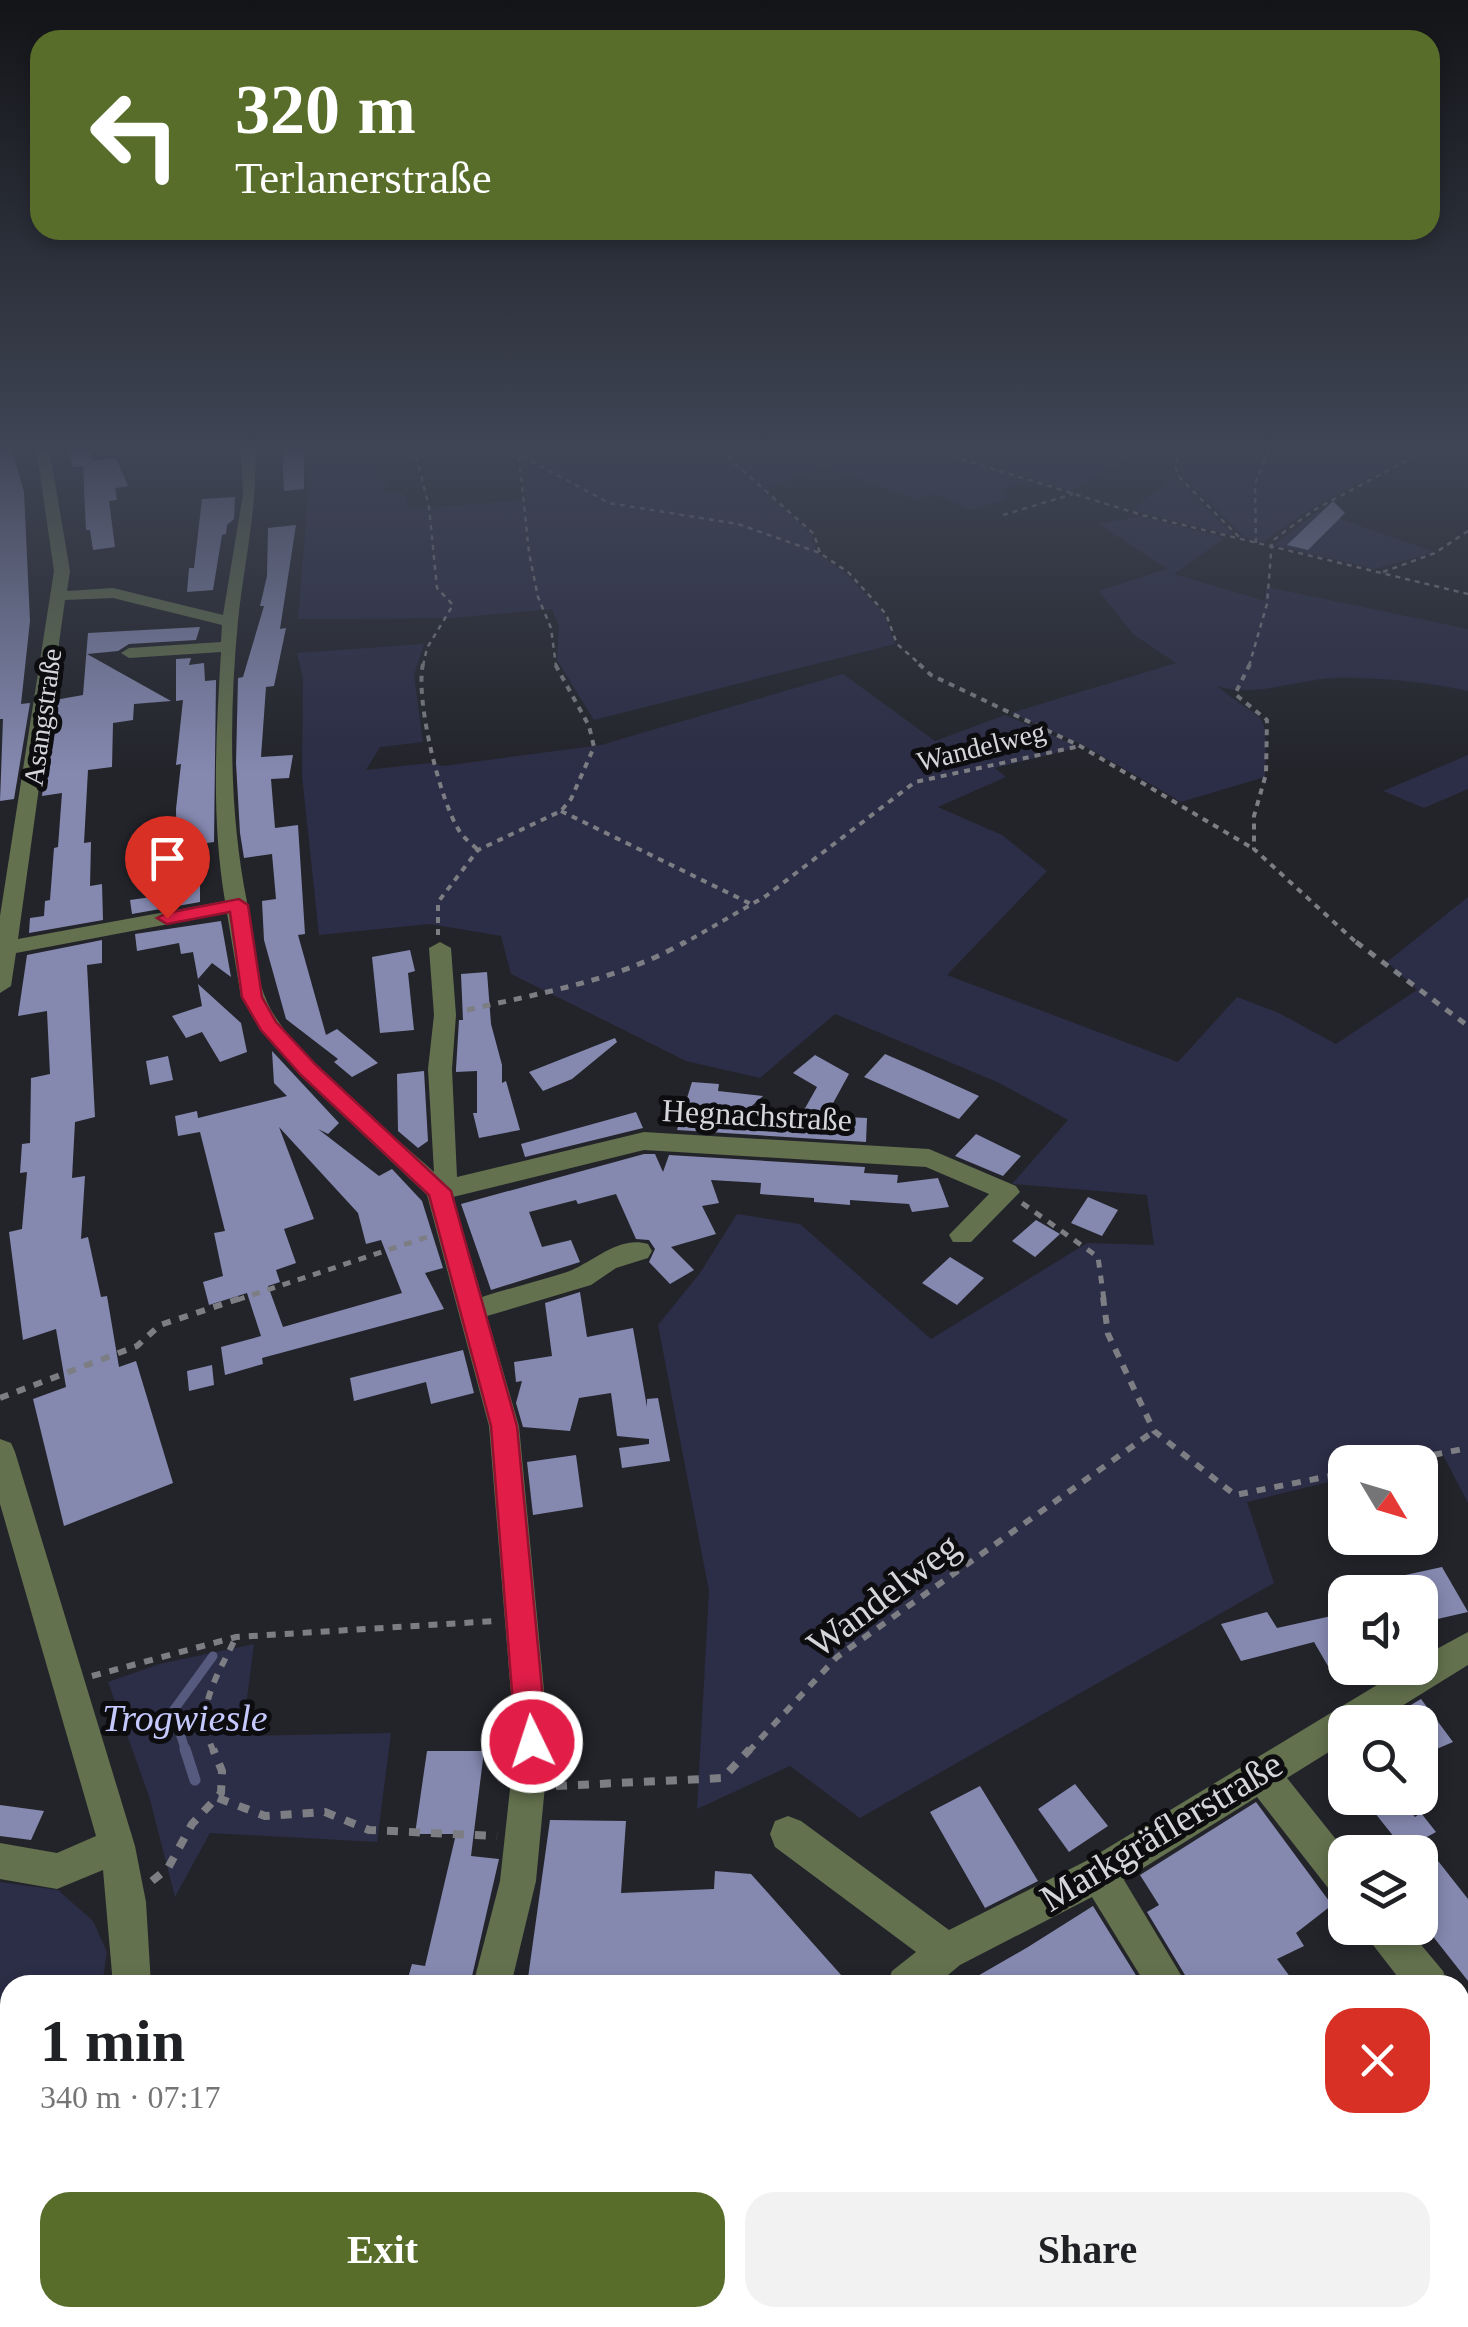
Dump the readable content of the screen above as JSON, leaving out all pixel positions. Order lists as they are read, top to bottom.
{
  "streets": {
    "street": ["Asangstraße", "Hegnachstraße", "Markgräflerstraße"],
    "path": ["Wandelweg"]
  },
  "parks": ["Trogwiesle"],
  "north": "bottom right",
  "page": {
    "turn": ["320 m", "Terlanerstraße"],
    "heading": ["1 min", "340 m · 07:17"],
    "buttons": ["Exit", "Share"]
  }
}
